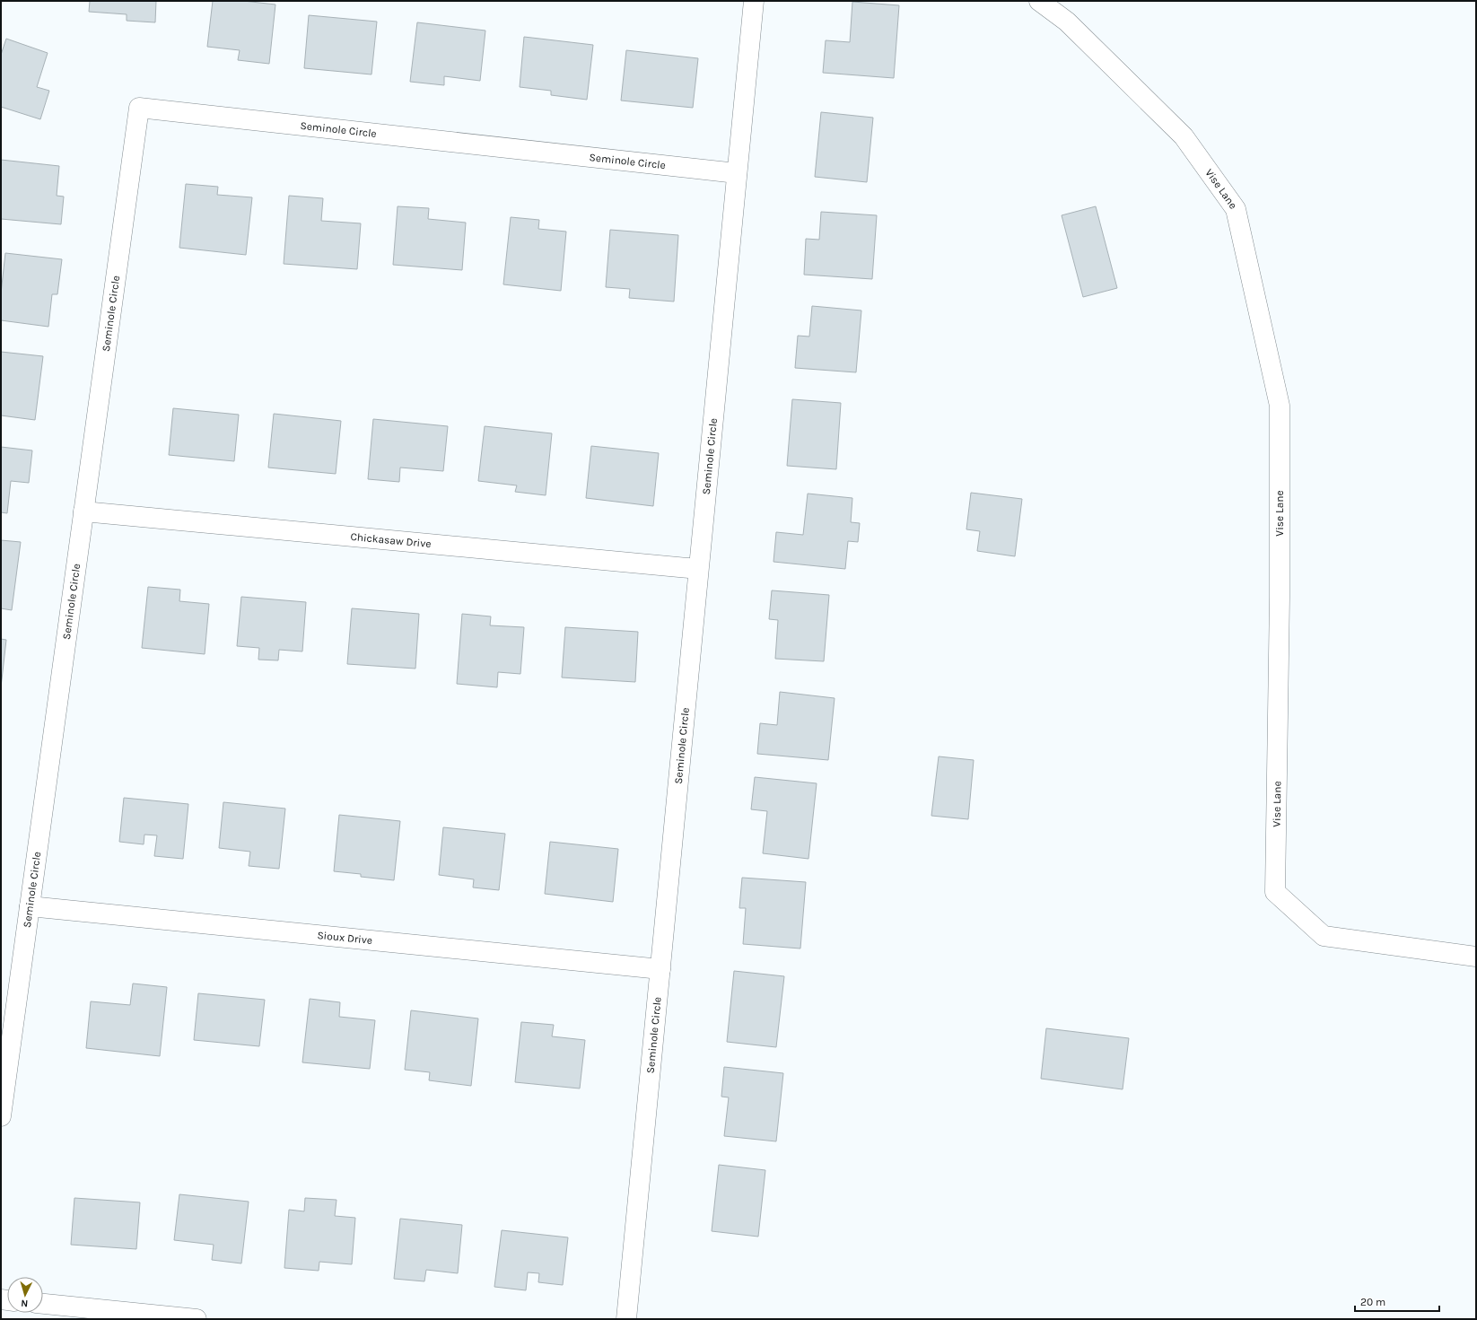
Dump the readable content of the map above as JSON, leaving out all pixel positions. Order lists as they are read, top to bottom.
{
  "streets": {
    "street": [
      "Seminole Circle",
      "Vise Lane",
      "Chickasaw Drive",
      "Sioux Drive"
    ]
  },
  "crossings": [
    ["Seminole Circle", "Chickasaw Drive"],
    ["Seminole Circle", "Sioux Drive"]
  ],
  "scale_bar": "20 m",
  "north": "bottom"
}
